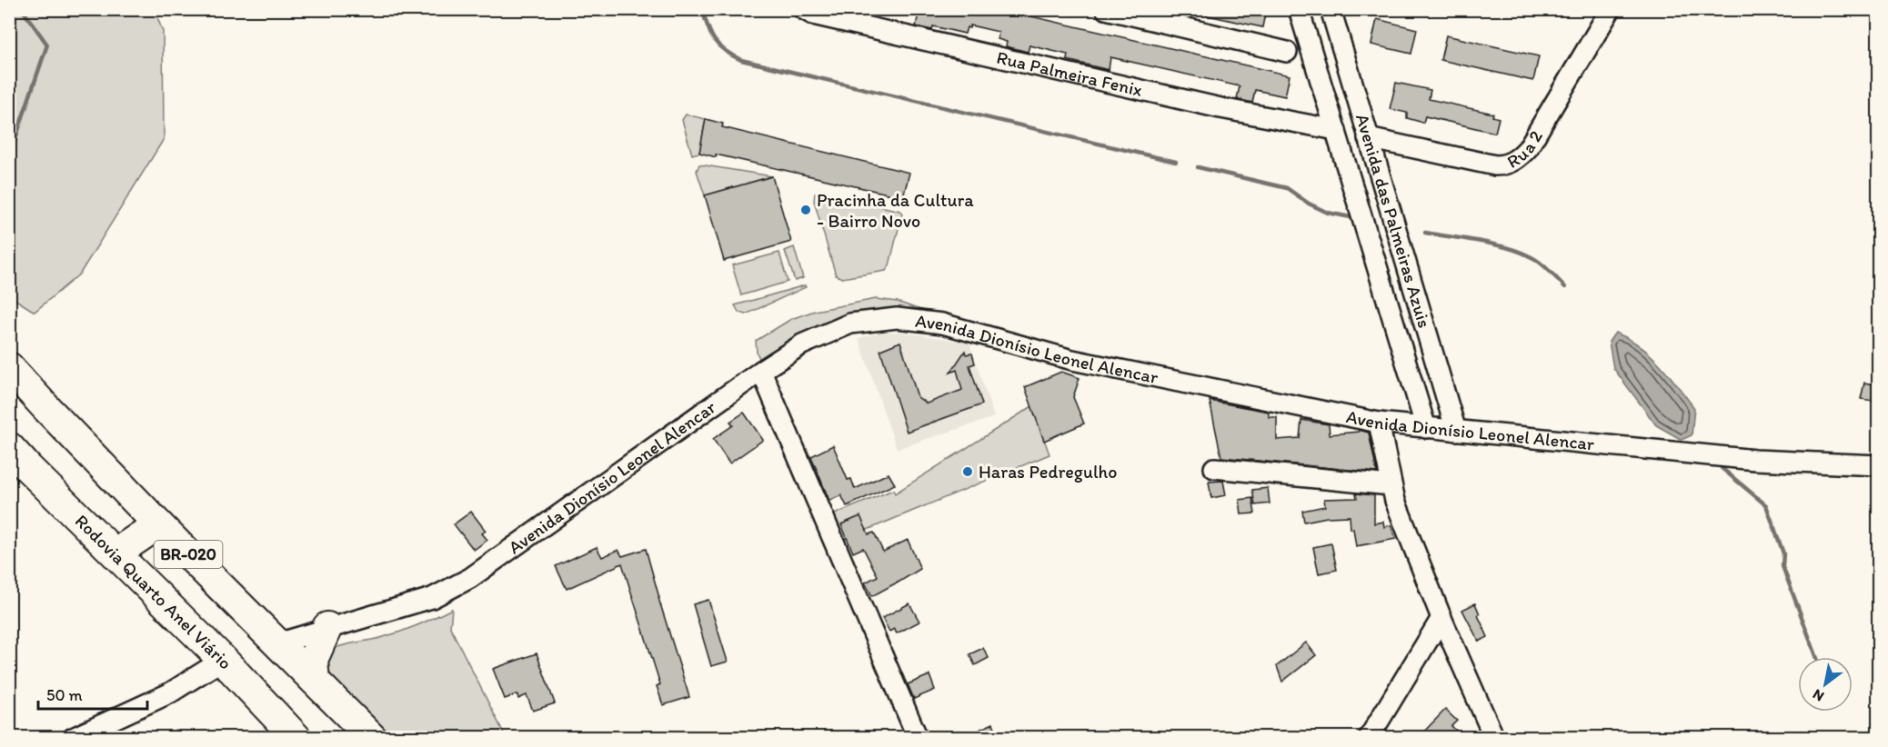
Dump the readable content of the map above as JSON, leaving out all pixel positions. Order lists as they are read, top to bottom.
{
  "streets": {
    "highway": ["BR-020", "Rodovia Quarto Anel Viário"],
    "street": [
      "Rua Palmeira Fenix",
      "Rua 2",
      "Avenida das Palmeiras Azuis",
      "Avenida Dionísio Leonel Alencar"
    ]
  },
  "crossings": [
    ["Rua Palmeira Fenix", "Avenida das Palmeiras Azuis"],
    ["Rua 2", "Avenida das Palmeiras Azuis"],
    ["Avenida das Palmeiras Azuis", "Avenida Dionísio Leonel Alencar"],
    ["Avenida Dionísio Leonel Alencar", "BR-020"]
  ],
  "places": ["Pracinha da Cultura - Bairro Novo", "Haras Pedregulho"],
  "scale_bar": "50 m",
  "north": "bottom left"
}
